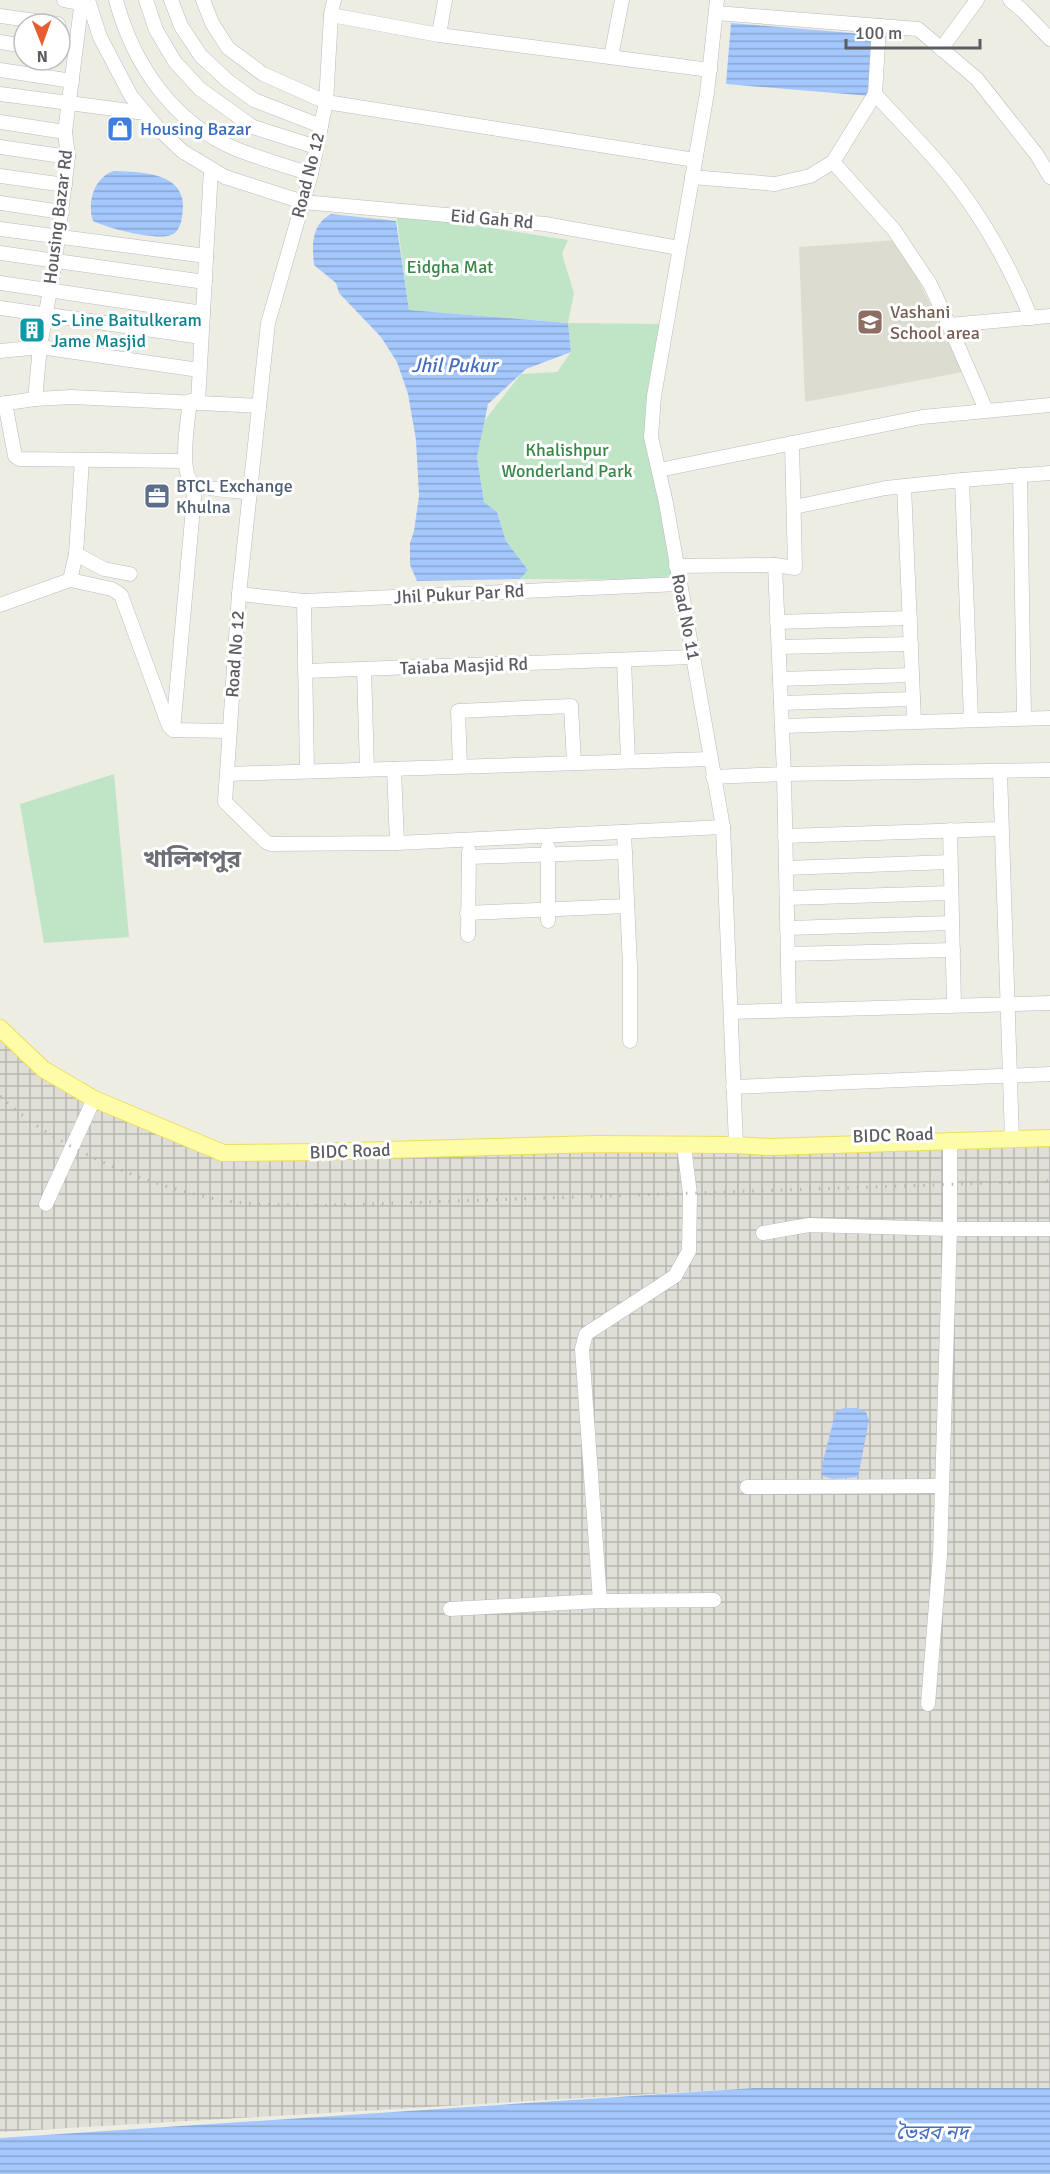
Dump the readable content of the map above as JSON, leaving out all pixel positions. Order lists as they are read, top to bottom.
{
  "streets": {
    "main road": ["BIDC Road"],
    "street": [
      "Road No 12",
      "Housing Bazar Rd",
      "Eid Gah Rd",
      "Jhil Pukur Par Rd",
      "Road No 11",
      "Taiaba Masjid Rd"
    ]
  },
  "crossings": [
    ["Road No 12", "Eid Gah Rd"],
    ["Road No 12", "Jhil Pukur Par Rd"],
    ["Road No 12", "Road No 11"],
    ["Housing Bazar Rd", "Eid Gah Rd"],
    ["Eid Gah Rd", "Road No 11"],
    ["Jhil Pukur Par Rd", "Road No 11"],
    ["Road No 11", "Taiaba Masjid Rd"],
    ["Road No 11", "BIDC Road"]
  ],
  "districts": ["খালিশপুর"],
  "water": ["Jhil Pukur", "ভৈরব নদ"],
  "parks": ["Eidgha Mat", "Khalishpur Wonderland Park"],
  "places": {
    "shop": ["Housing Bazar"],
    "school or university": ["Vashani School area"],
    "building": ["S- Line Baitulkeram Jame Masjid"],
    "office": ["BTCL Exchange Khulna"]
  },
  "scale_bar": "100 m",
  "north": "bottom"
}
